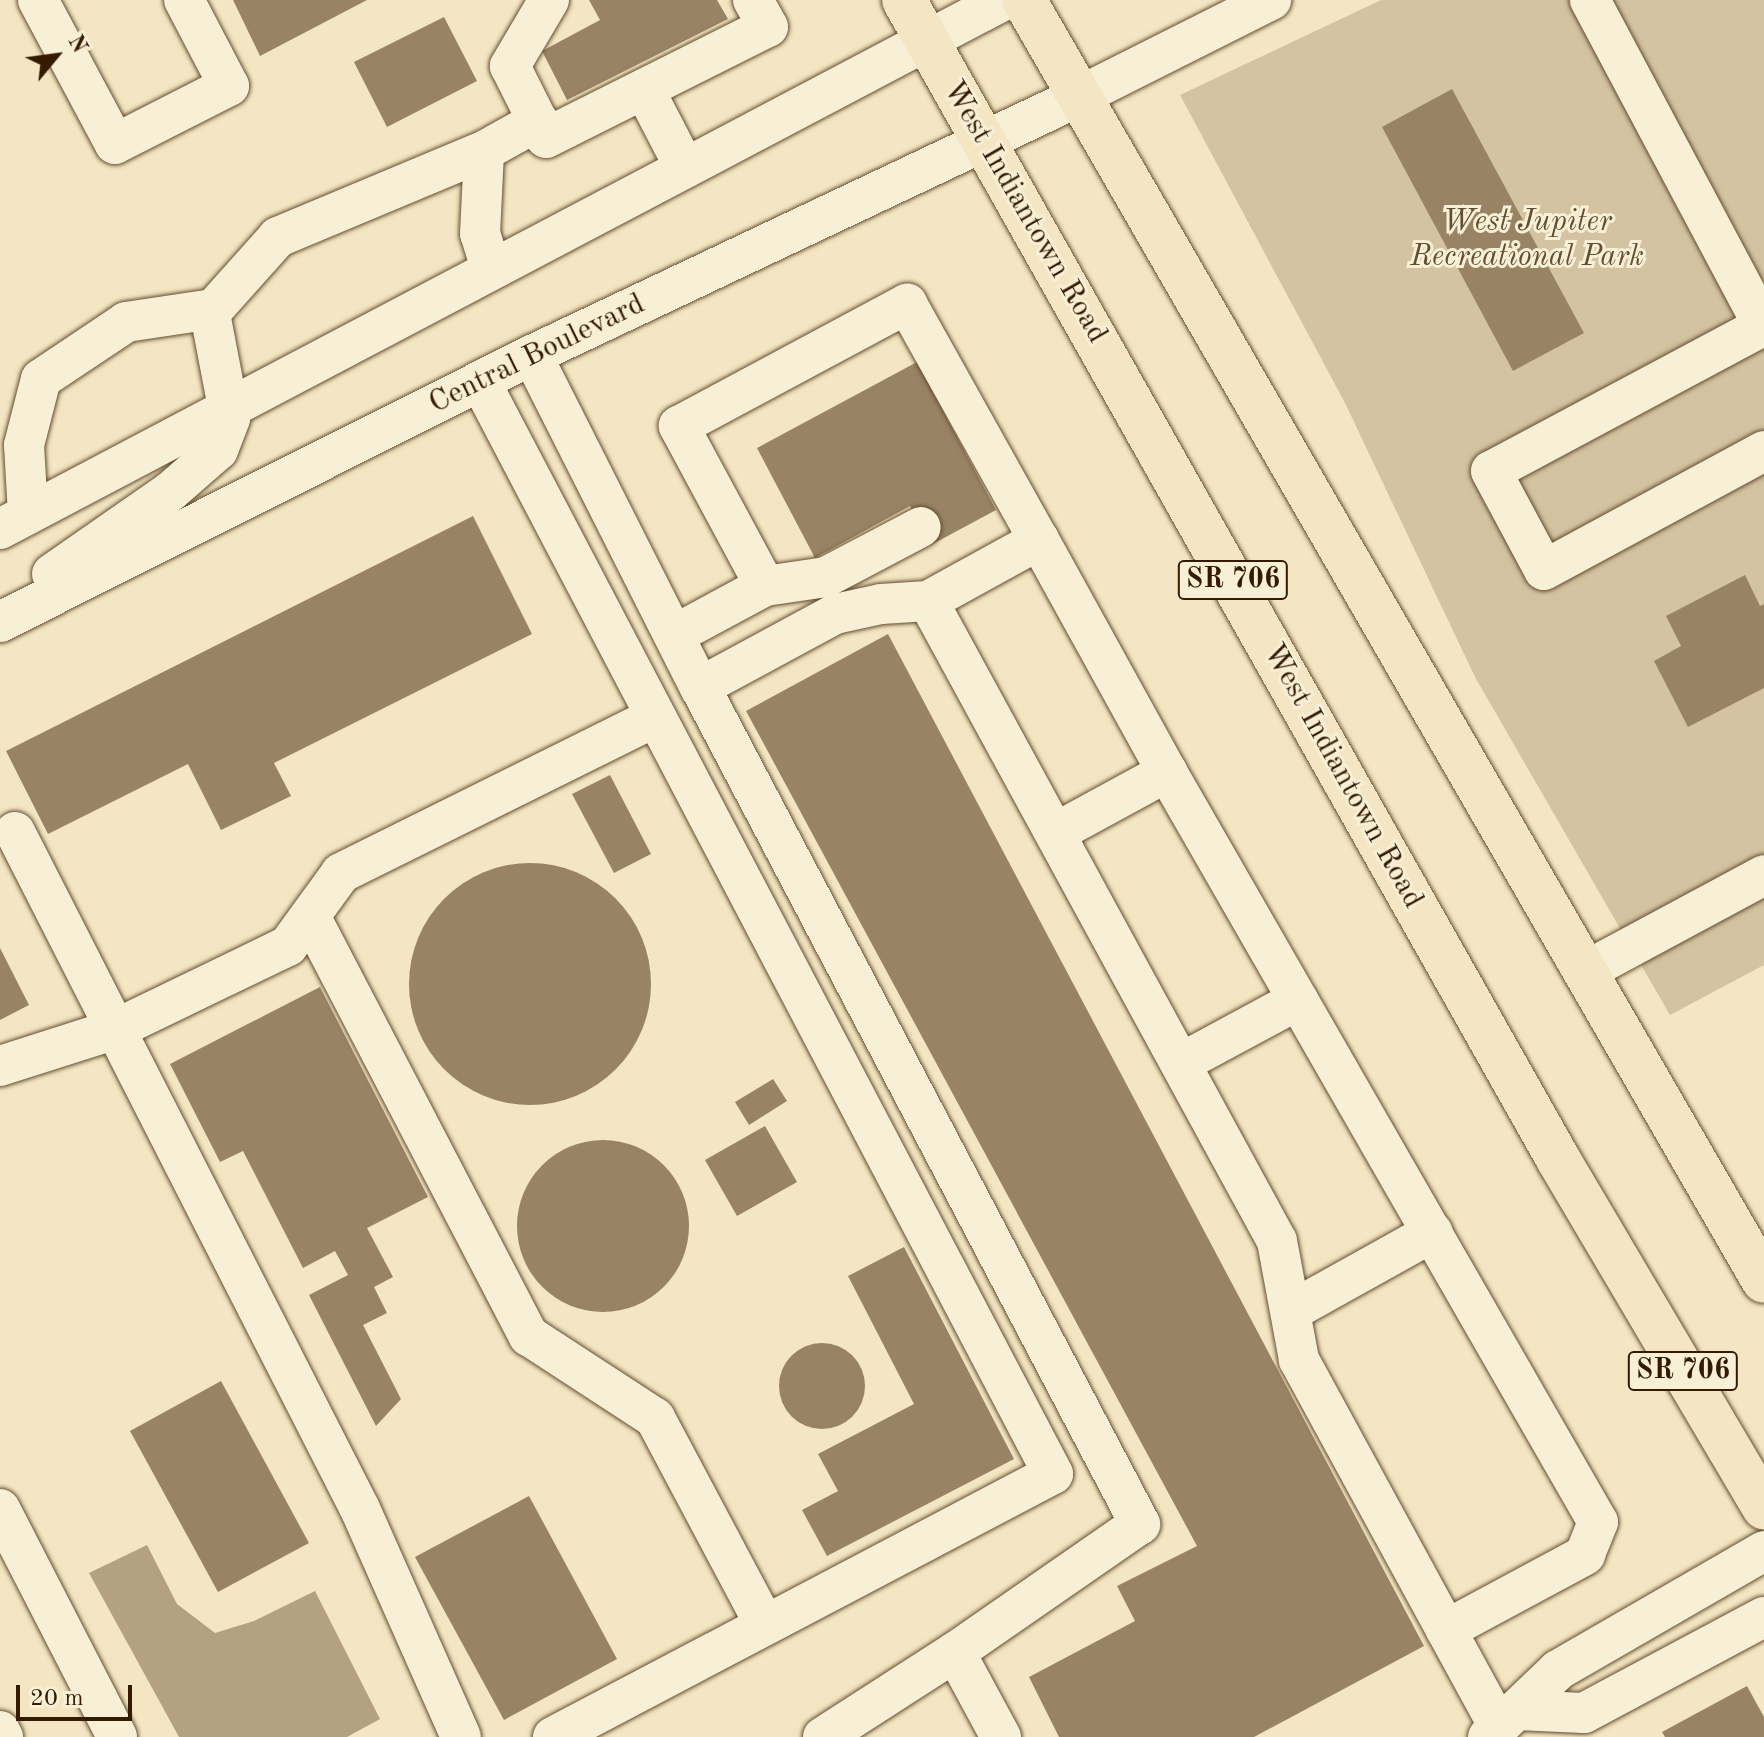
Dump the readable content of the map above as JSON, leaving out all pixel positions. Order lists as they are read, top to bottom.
{
  "streets": {
    "main road": ["West Indiantown Road", "SR 706"],
    "street": ["Central Boulevard"]
  },
  "crossings": [
    ["West Indiantown Road", "Central Boulevard"]
  ],
  "parks": ["West Jupiter Recreational Park"],
  "scale_bar": "20 m",
  "north": "top right"
}
